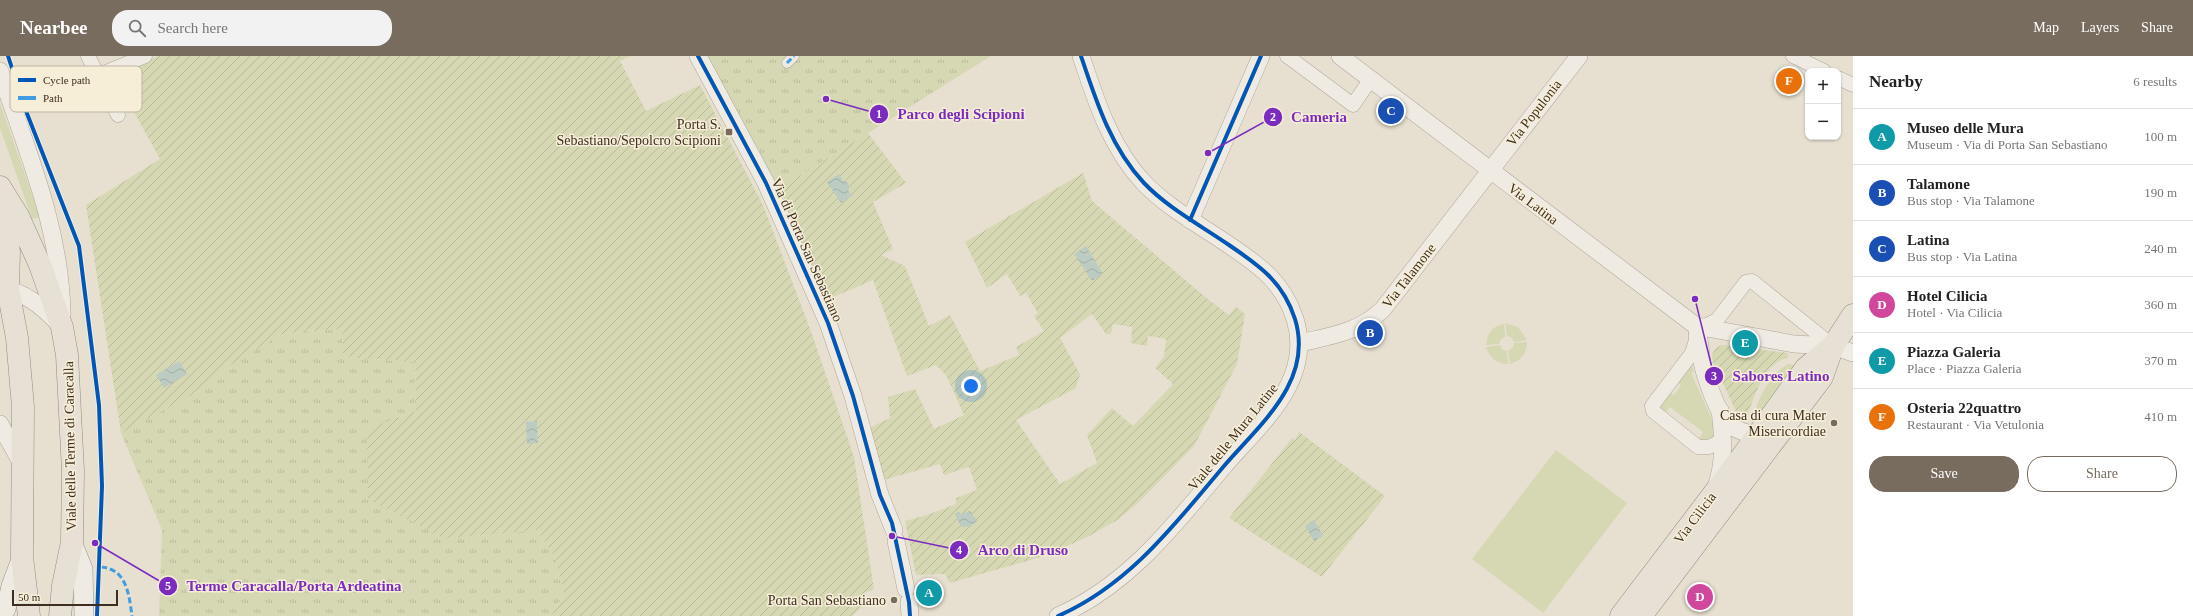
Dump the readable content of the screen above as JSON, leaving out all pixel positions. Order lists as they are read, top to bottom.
{
  "streets": {
    "main road": ["Viale delle Terme di Caracalla", "Via Cilicia"],
    "street": [
      "Via Populonia",
      "Via Latina",
      "Via di Porta San Sebastiano",
      "Via Talamone",
      "Viale delle Mura Latine"
    ]
  },
  "crossings": [
    ["Via Populonia", "Via Latina"],
    ["Via Populonia", "Via Talamone"],
    ["Via Latina", "Via Talamone"],
    ["Via Talamone", "Viale delle Mura Latine"]
  ],
  "places": {
    "other": [
      "Parco degli Scipioni",
      "Cameria",
      "Sabores Latino",
      "Casa di cura Mater Misericordiae",
      "Arco di Druso",
      "Terme Caracalla/Porta Ardeatina",
      "Porta San Sebastiano"
    ],
    "transit": ["Porta S. Sebastiano/Sepolcro Scipioni"]
  },
  "legend": ["Cycle path", "Path"],
  "scale_bar": "50 m",
  "page": {
    "header": "Nearbee",
    "search": "Search here",
    "nav": ["Map", "Layers", "Share"],
    "heading": ["Nearby", "6 results"],
    "pins": [
      "F",
      "C",
      "B",
      "E",
      "A",
      "D"
    ],
    "map_buttons": ["+", "−"],
    "list": [
      {
        "mark": "A",
        "name": "Museo delle Mura",
        "note": "Museum · Via di Porta San Sebastiano",
        "value": "100 m"
      },
      {
        "mark": "B",
        "name": "Talamone",
        "note": "Bus stop · Via Talamone",
        "value": "190 m"
      },
      {
        "mark": "C",
        "name": "Latina",
        "note": "Bus stop · Via Latina",
        "value": "240 m"
      },
      {
        "mark": "D",
        "name": "Hotel Cilicia",
        "note": "Hotel · Via Cilicia",
        "value": "360 m"
      },
      {
        "mark": "E",
        "name": "Piazza Galeria",
        "note": "Place · Piazza Galeria",
        "value": "370 m"
      },
      {
        "mark": "F",
        "name": "Osteria 22quattro",
        "note": "Restaurant · Via Vetulonia",
        "value": "410 m"
      }
    ],
    "buttons": ["Save", "Share"],
    "scale": "50 m"
  }
}
